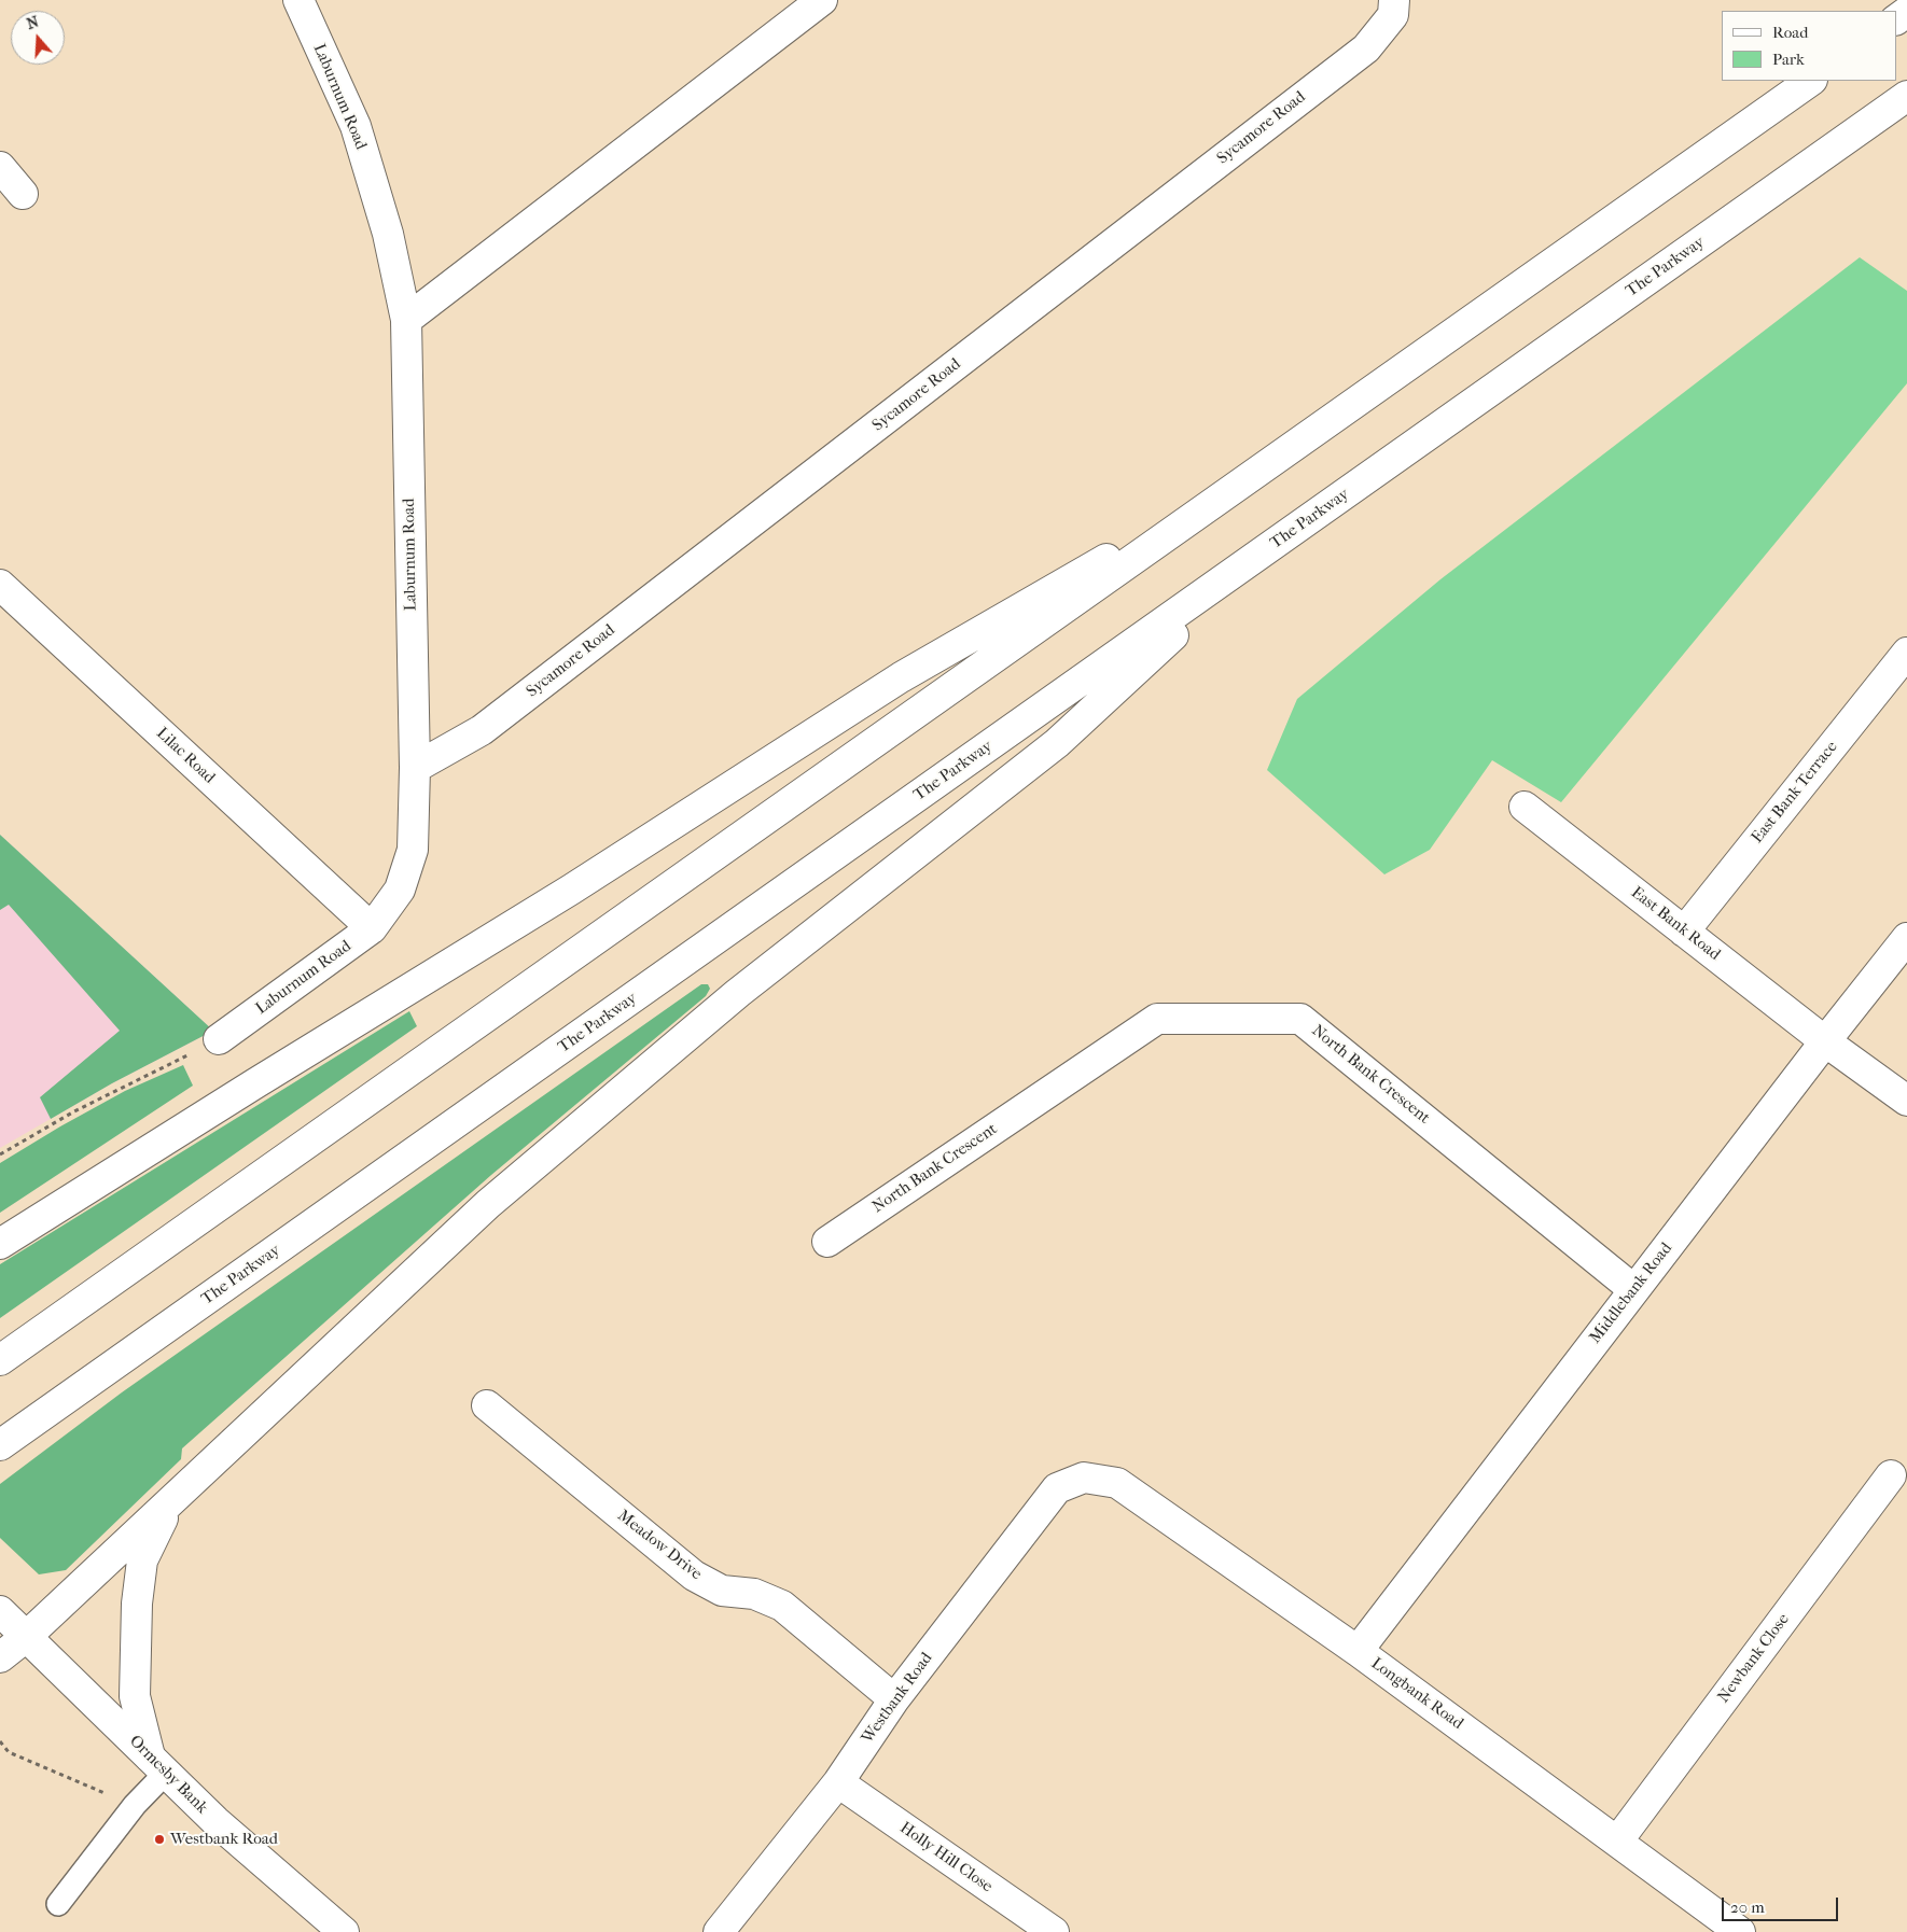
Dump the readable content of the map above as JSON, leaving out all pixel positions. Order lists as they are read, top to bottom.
{
  "streets": {
    "main road": [
      "Laburnum Road",
      "Sycamore Road",
      "The Parkway",
      "Lilac Road",
      "East Bank Terrace",
      "East Bank Road",
      "North Bank Crescent",
      "Middlebank Road",
      "Meadow Drive",
      "Newbank Close",
      "Longbank Road",
      "Westbank Road",
      "Ormesby Bank",
      "Holly Hill Close"
    ]
  },
  "crossings": [
    ["Laburnum Road", "Sycamore Road"],
    ["Laburnum Road", "Lilac Road"],
    ["East Bank Terrace", "East Bank Road"],
    ["East Bank Road", "Middlebank Road"],
    ["North Bank Crescent", "Middlebank Road"],
    ["Middlebank Road", "Longbank Road"],
    ["Meadow Drive", "Westbank Road"],
    ["Newbank Close", "Longbank Road"],
    ["Longbank Road", "Westbank Road"],
    ["Westbank Road", "Holly Hill Close"]
  ],
  "places": ["Westbank Road"],
  "legend": ["Road", "Park"],
  "scale_bar": "20 m",
  "north": "top"
}
